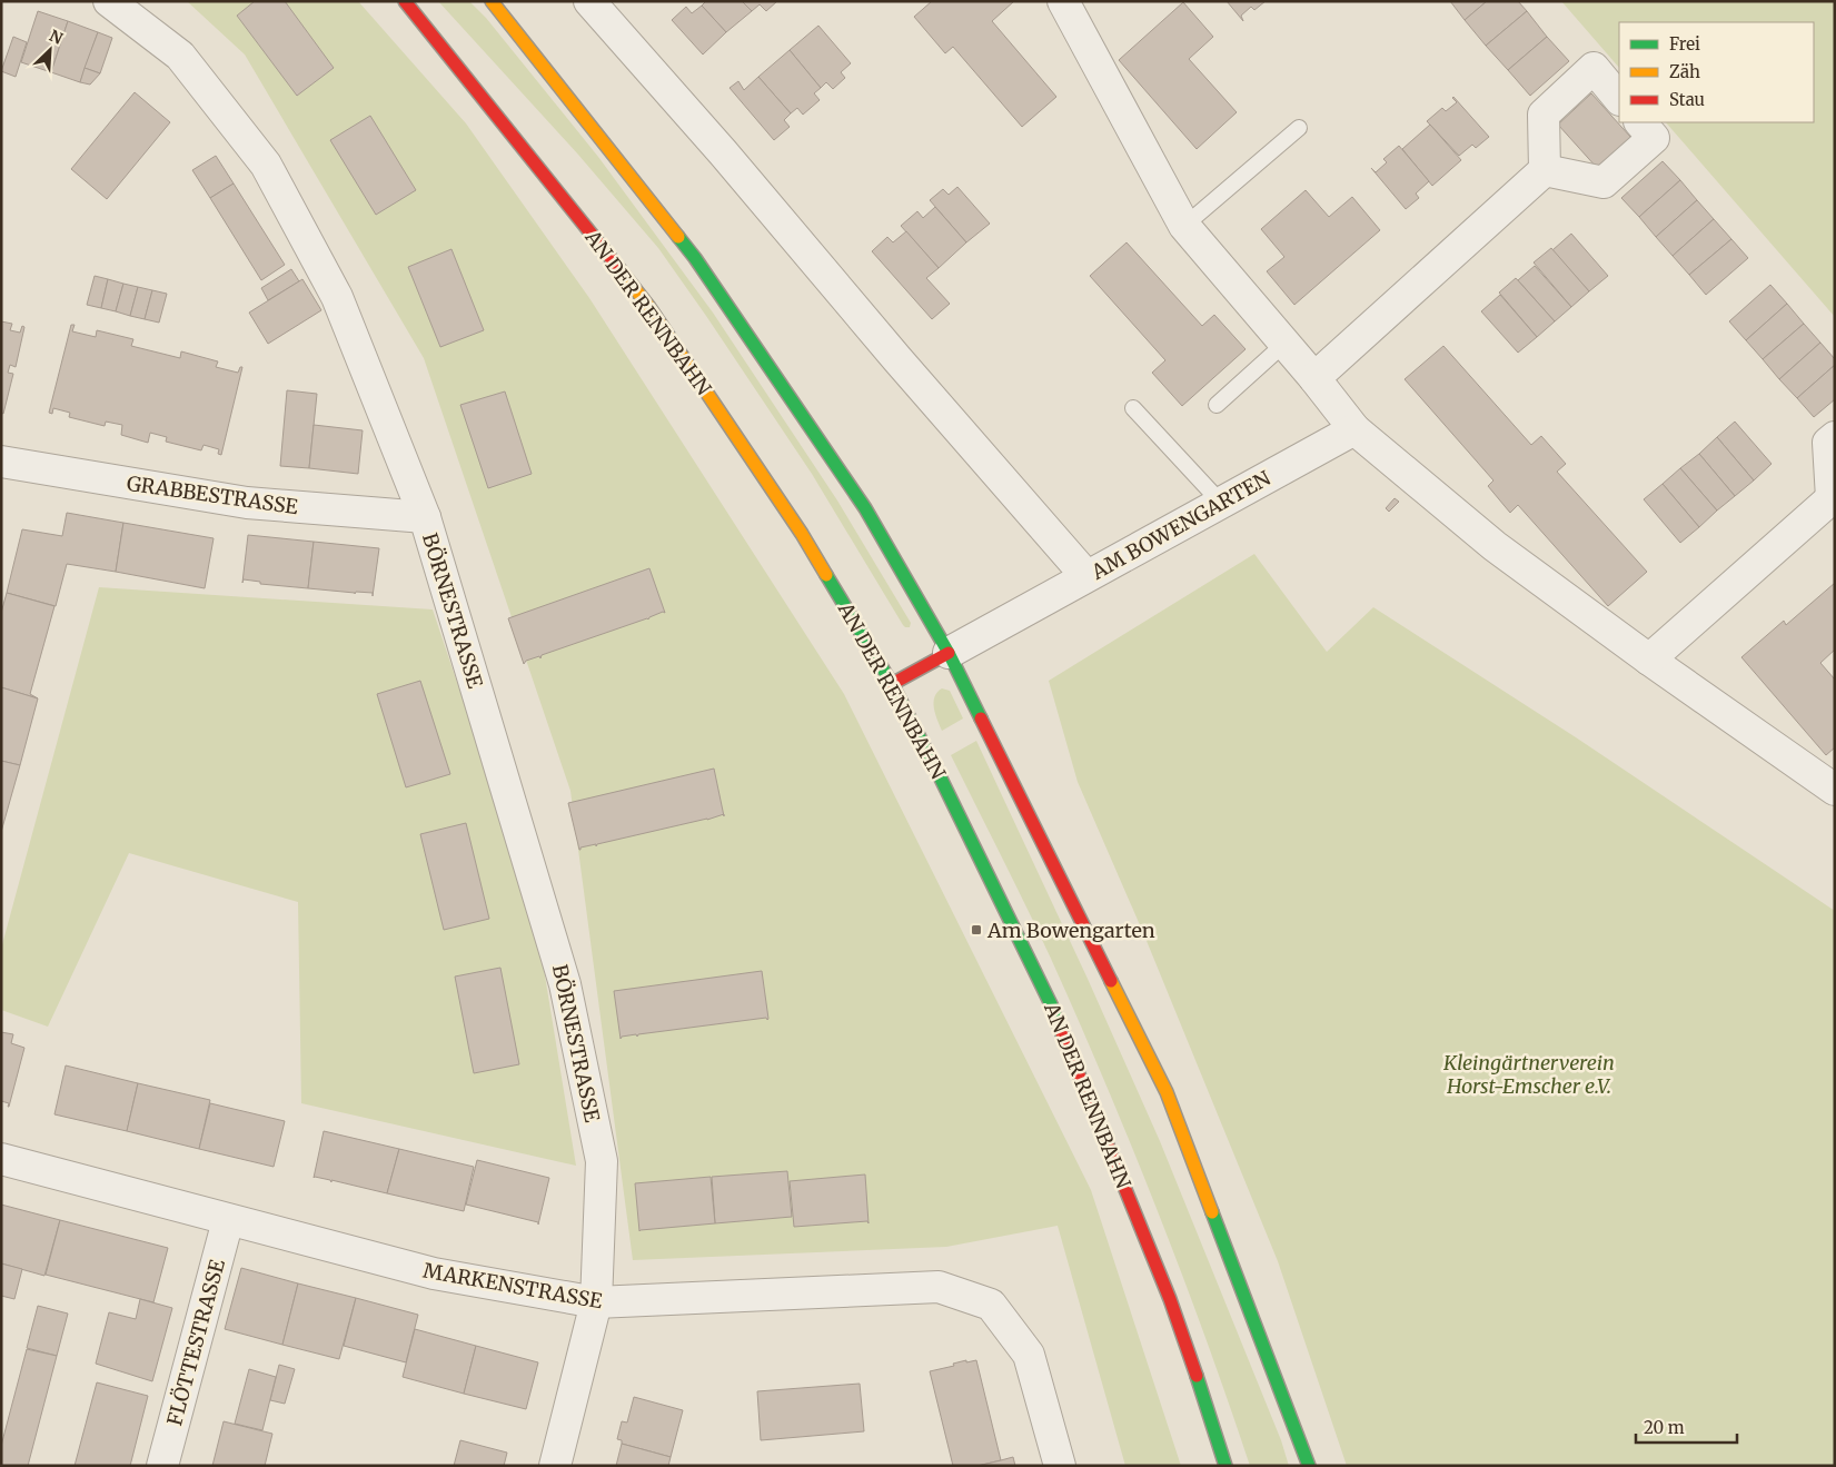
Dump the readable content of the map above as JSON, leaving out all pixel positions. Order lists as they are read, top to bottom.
{
  "streets": {
    "main road": ["AN DER RENNBAHN"],
    "street": [
      "GRABBESTRASSE",
      "AM BOWENGARTEN",
      "BÖRNESTRASSE",
      "MARKENSTRASSE",
      "FLÖTTESTRASSE"
    ]
  },
  "crossings": [
    ["GRABBESTRASSE", "BÖRNESTRASSE"],
    ["BÖRNESTRASSE", "MARKENSTRASSE"],
    ["MARKENSTRASSE", "FLÖTTESTRASSE"]
  ],
  "parks": ["Kleingärtnerverein Horst-Emscher e.V."],
  "places": {
    "transit": ["Am Bowengarten"]
  },
  "legend": ["Frei", "Zäh", "Stau"],
  "scale_bar": "20 m",
  "north": "top right"
}
